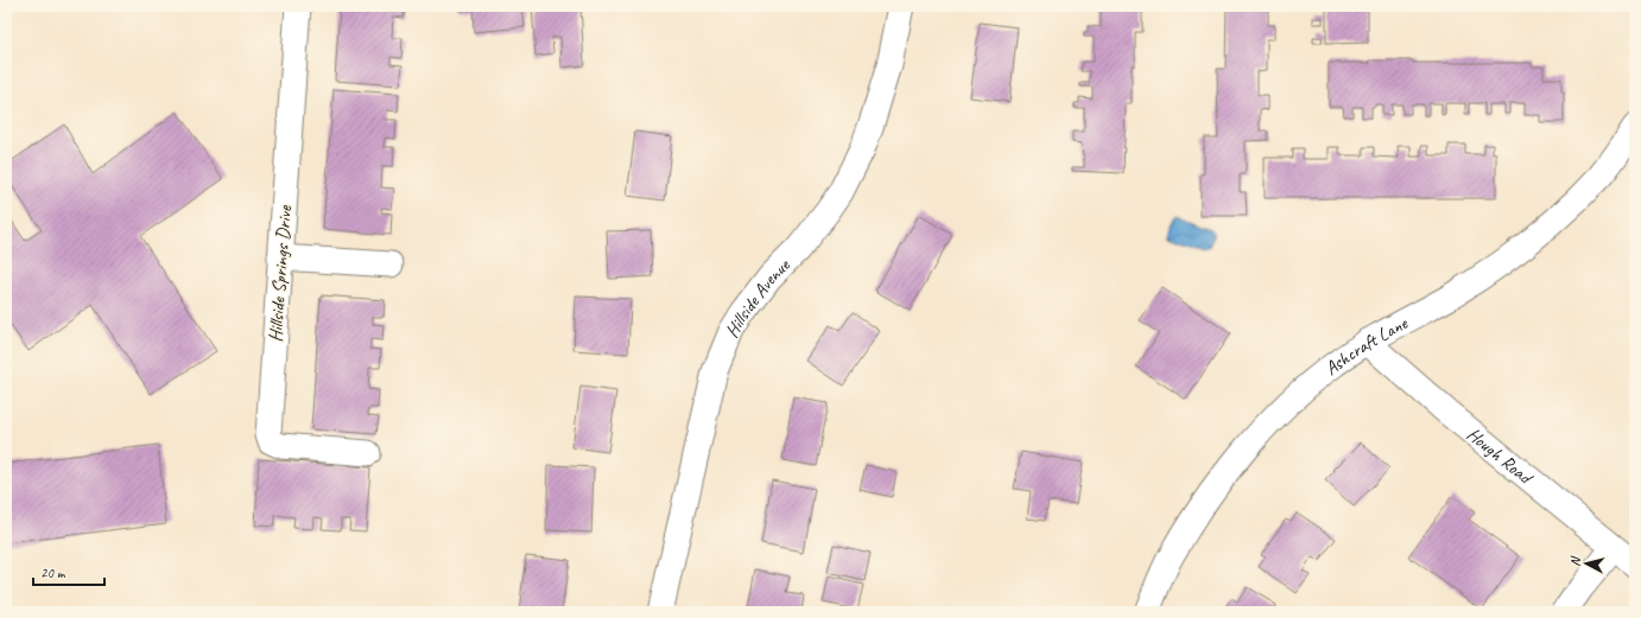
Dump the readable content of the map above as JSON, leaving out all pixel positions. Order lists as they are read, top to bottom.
{
  "streets": {
    "street": [
      "Hillside Springs Drive",
      "Hillside Avenue",
      "Ashcraft Lane",
      "Hough Road"
    ]
  },
  "crossings": [
    ["Ashcraft Lane", "Hough Road"]
  ],
  "scale_bar": "20 m",
  "north": "left"
}
